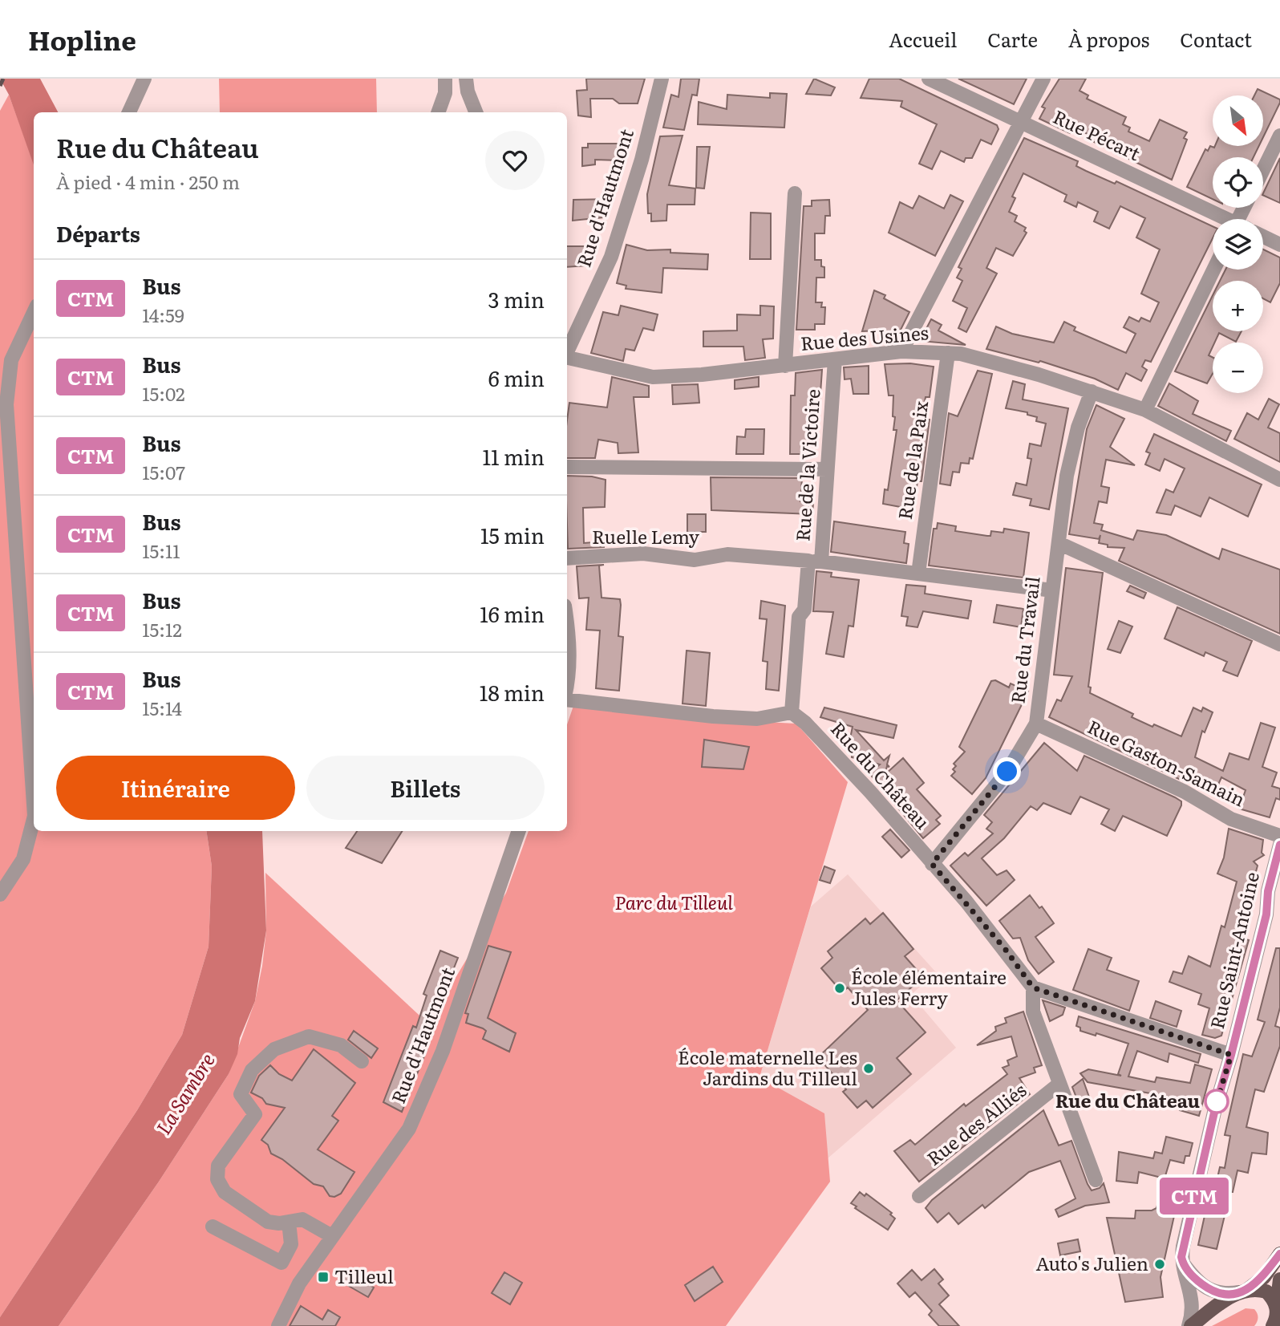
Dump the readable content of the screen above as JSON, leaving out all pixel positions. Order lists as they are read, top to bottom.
{
  "streets": {
    "street": [
      "Rue Pécart",
      "Rue d'Hautmont",
      "Rue des Usines",
      "Rue de la Paix",
      "Rue de la Victoire",
      "Ruelle Lemy",
      "Rue du Travail",
      "Rue Gaston-Samain",
      "Rue du Château",
      "Rue Saint-Antoine",
      "Rue des Alliés"
    ]
  },
  "crossings": [
    ["Rue des Usines", "Rue de la Paix"],
    ["Rue des Usines", "Rue de la Victoire"],
    ["Rue des Usines", "Rue du Travail"],
    ["Rue de la Paix", "Ruelle Lemy"],
    ["Rue de la Victoire", "Ruelle Lemy"],
    ["Ruelle Lemy", "Rue du Travail"],
    ["Rue du Travail", "Rue Gaston-Samain"],
    ["Rue du Travail", "Rue du Château"]
  ],
  "water": ["La Sambre"],
  "parks": ["Parc du Tilleul"],
  "places": {
    "other": [
      "École élémentaire Jules Ferry",
      "École maternelle Les Jardins du Tilleul",
      "Rue du Château",
      "Auto's Julien"
    ],
    "transit": ["Tilleul"]
  },
  "lines": ["bus line CTM"],
  "north": "bottom right",
  "page": {
    "header": "Hopline",
    "nav": [
      "Accueil",
      "Carte",
      "À propos",
      "Contact"
    ],
    "on_map": "CTM",
    "map_buttons": ["+", "−"],
    "heading": [
      ["Rue du Château", "À pied · 4 min · 250 m"],
      "Départs"
    ],
    "list": [
      {
        "mark": "CTM",
        "name": "Bus",
        "note": "14:59",
        "value": "3 min"
      },
      {
        "mark": "CTM",
        "name": "Bus",
        "note": "15:02",
        "value": "6 min"
      },
      {
        "mark": "CTM",
        "name": "Bus",
        "note": "15:07",
        "value": "11 min"
      },
      {
        "mark": "CTM",
        "name": "Bus",
        "note": "15:11",
        "value": "15 min"
      },
      {
        "mark": "CTM",
        "name": "Bus",
        "note": "15:12",
        "value": "16 min"
      },
      {
        "mark": "CTM",
        "name": "Bus",
        "note": "15:14",
        "value": "18 min"
      }
    ],
    "buttons": ["Itinéraire", "Billets"]
  }
}
